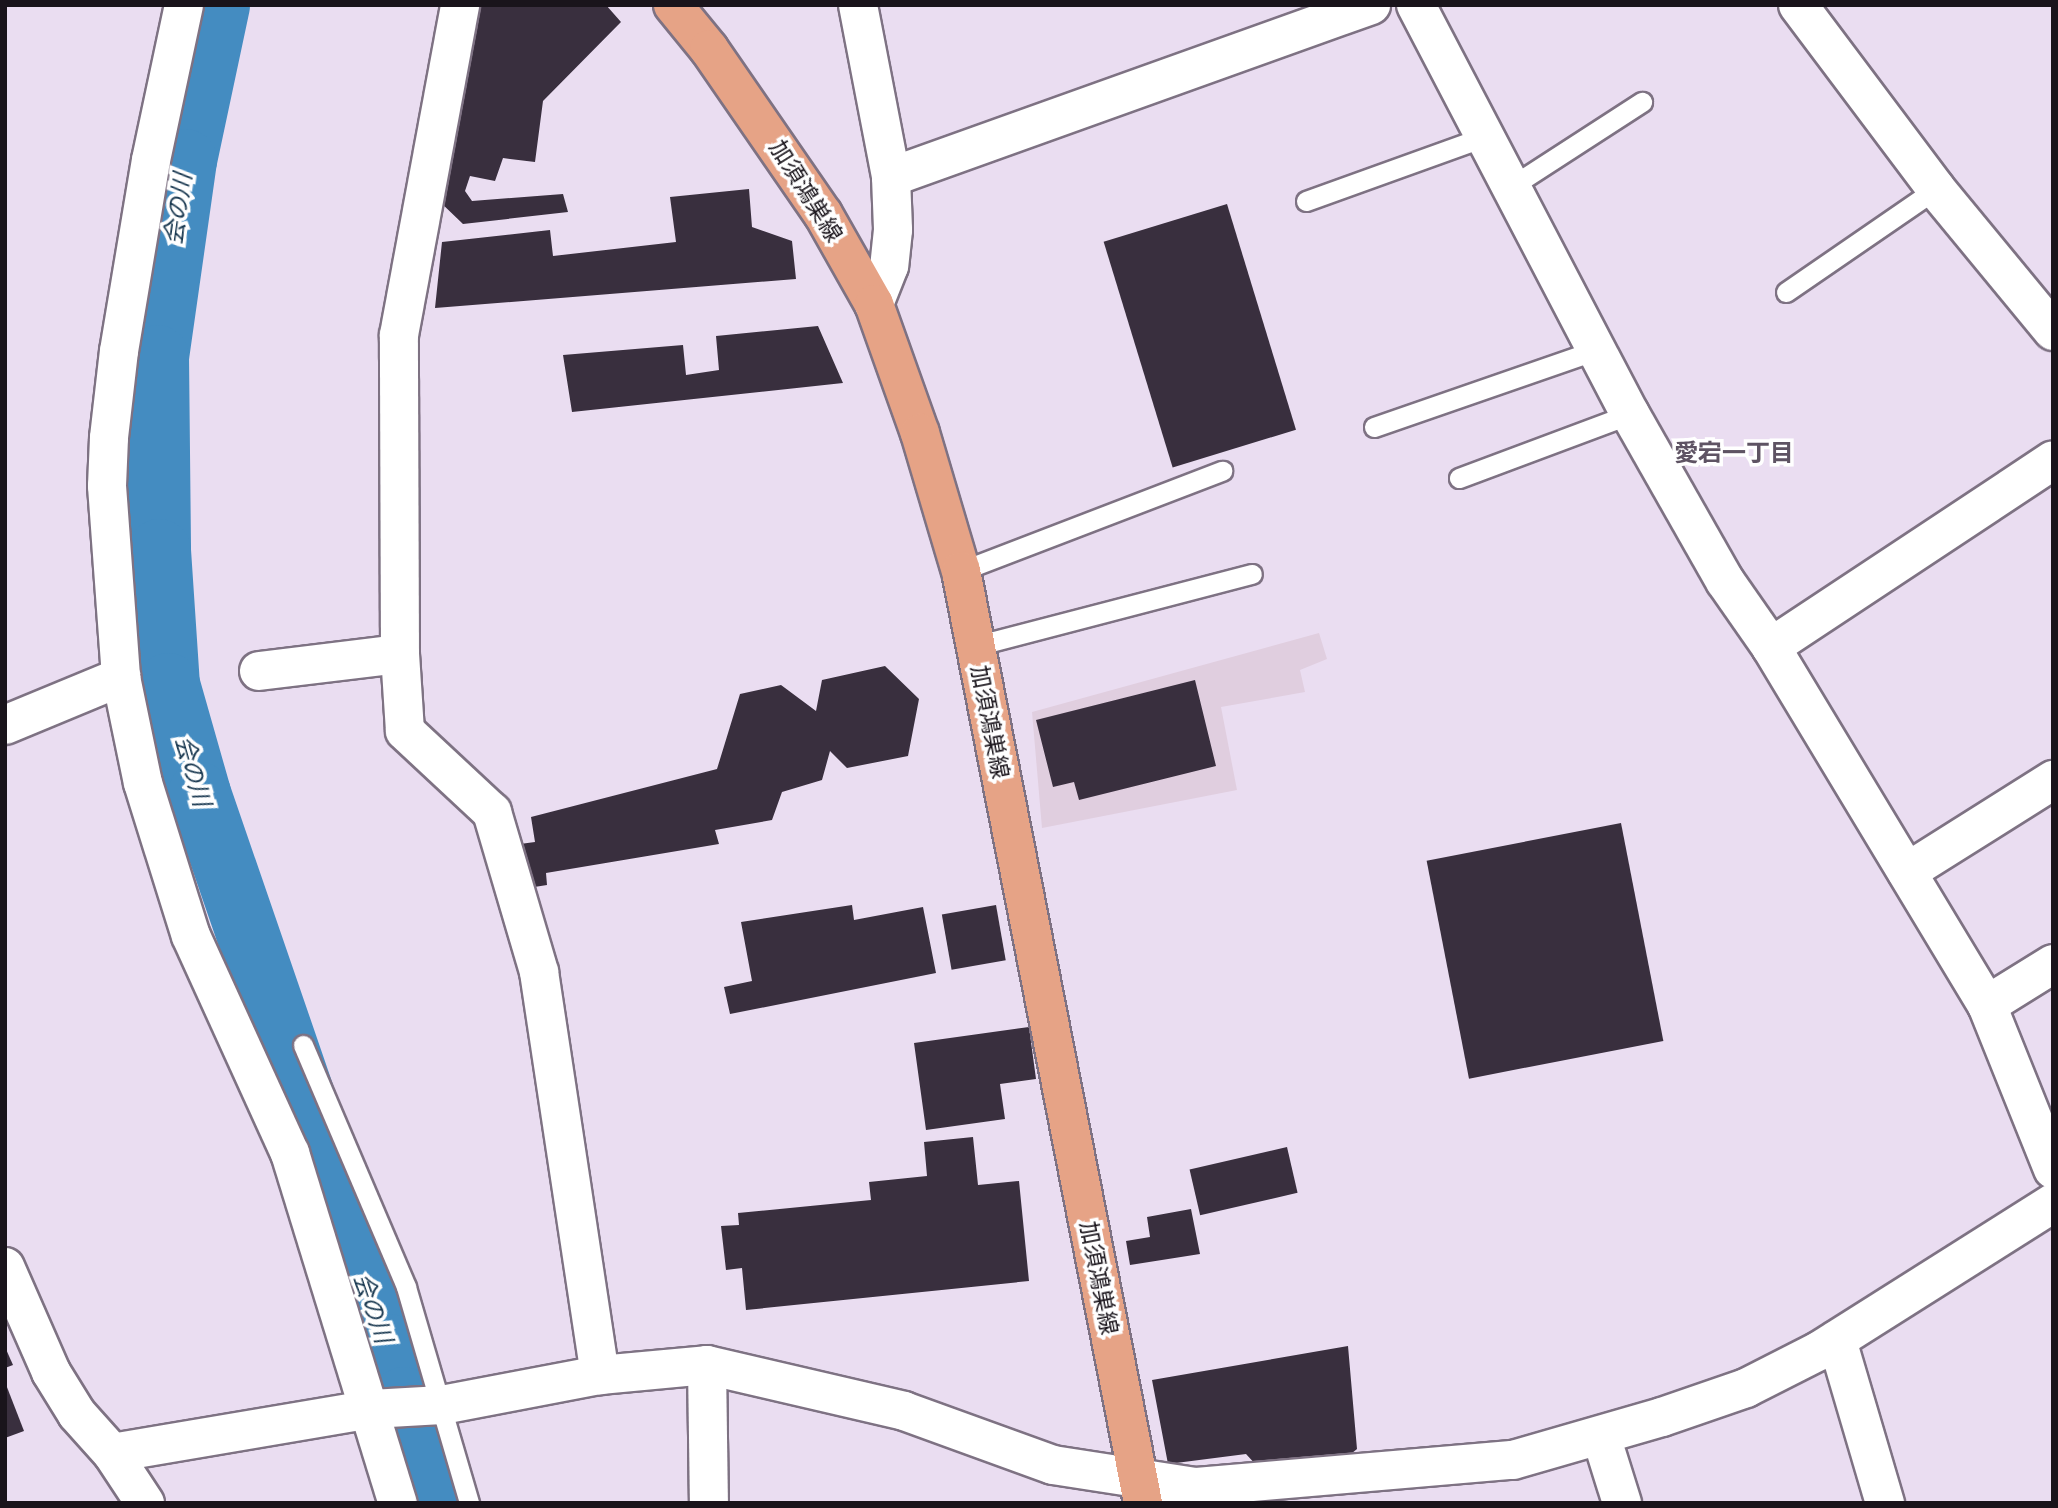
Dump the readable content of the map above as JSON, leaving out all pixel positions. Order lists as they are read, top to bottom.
{
  "streets": {
    "main road": ["加須鴻巣線"]
  },
  "districts": ["愛宕一丁目"],
  "water": ["会の川"]
}
